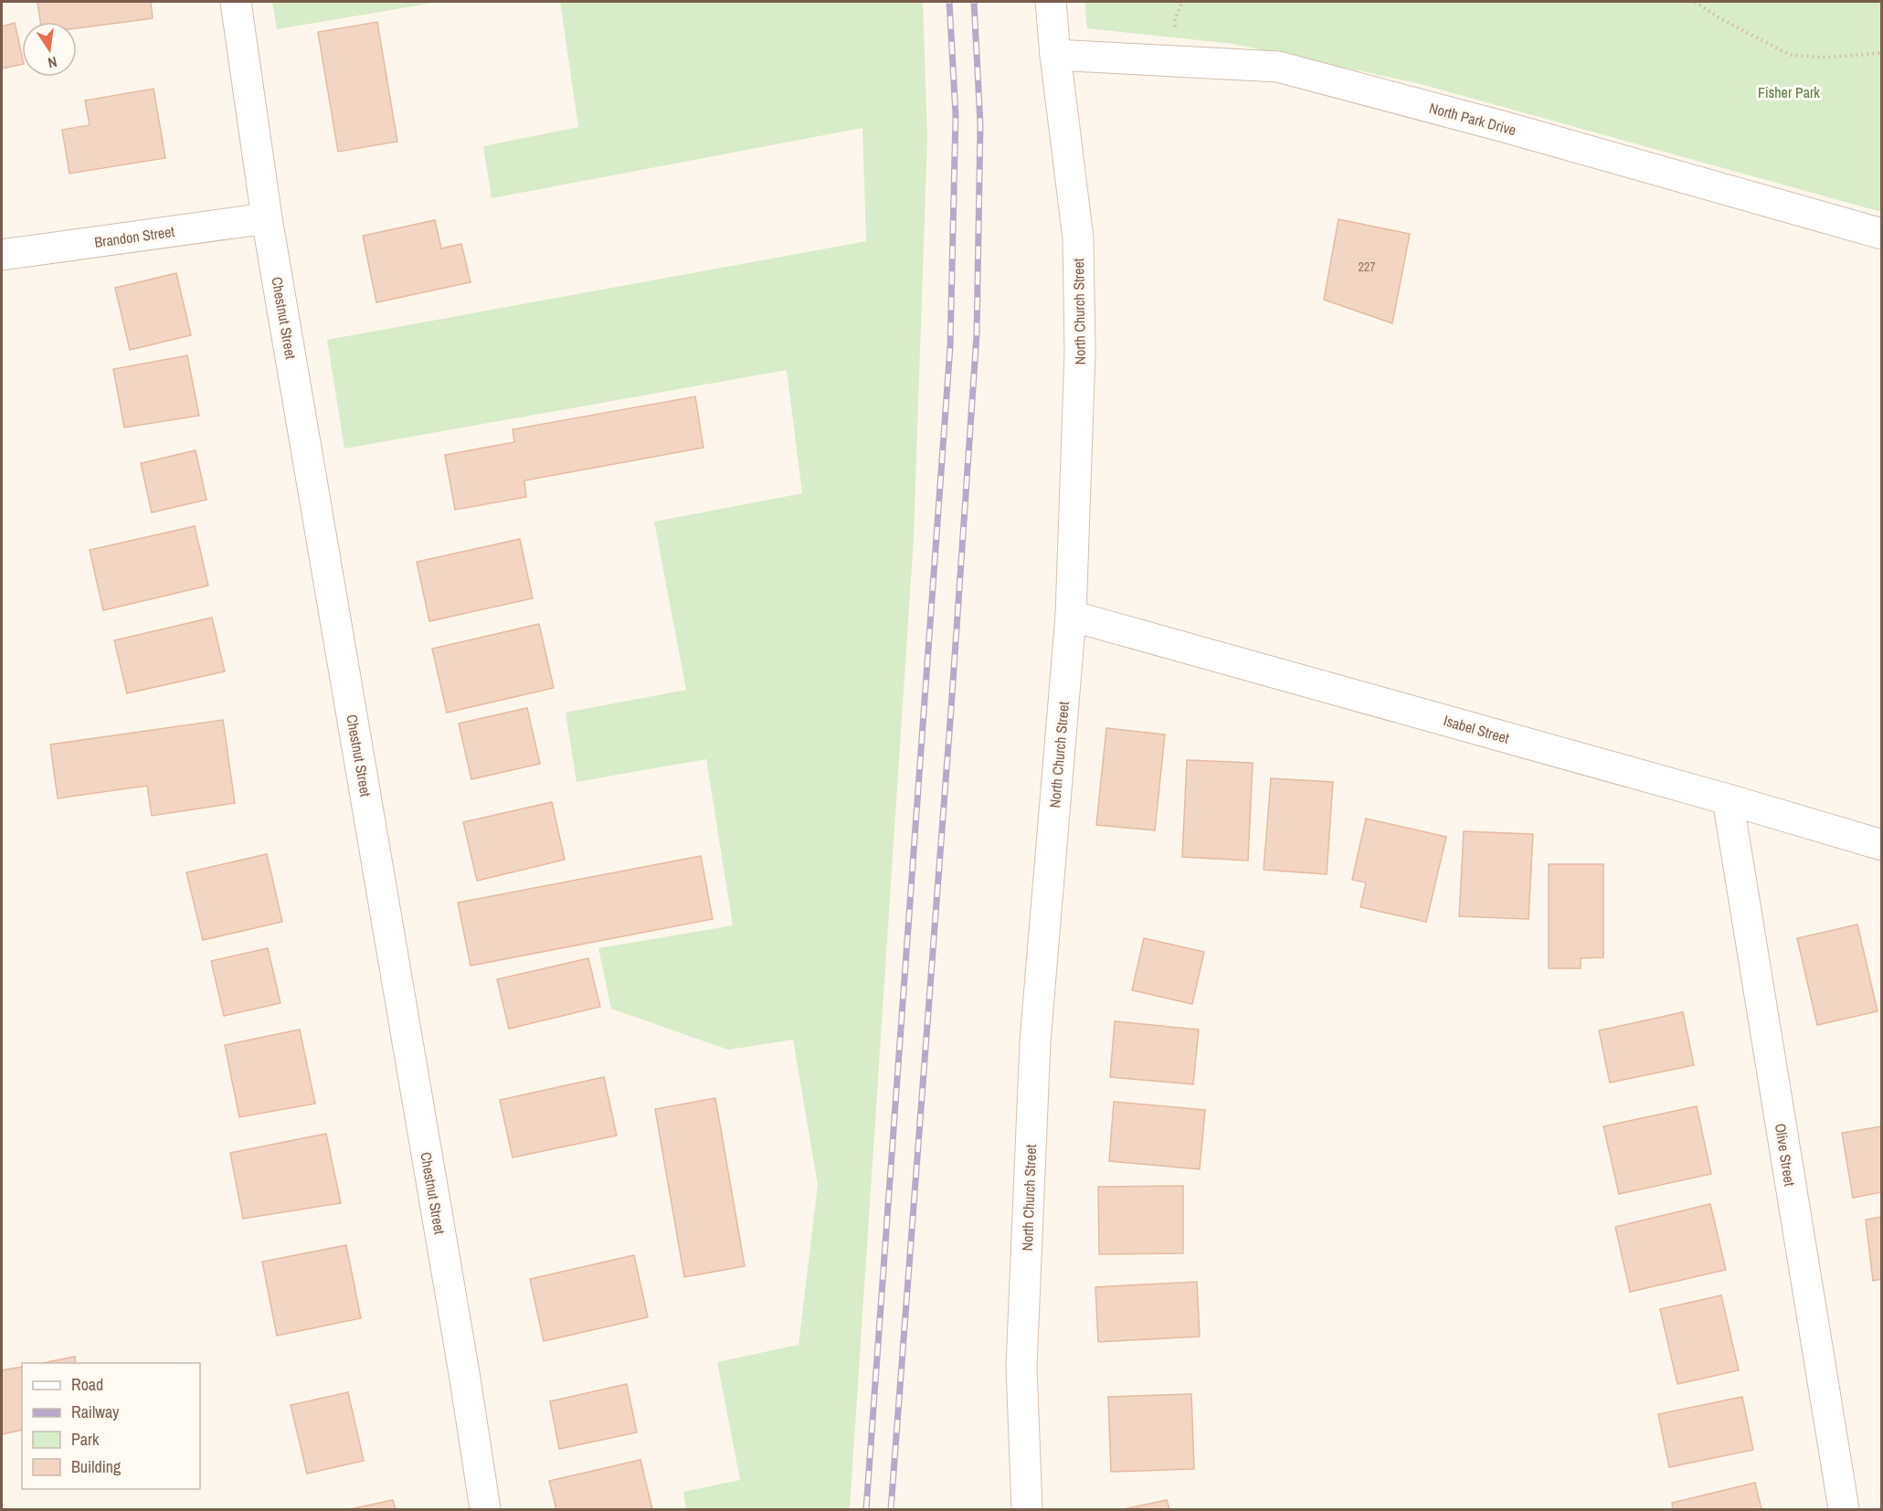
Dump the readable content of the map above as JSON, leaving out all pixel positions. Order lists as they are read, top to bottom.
{
  "streets": {
    "street": [
      "North Park Drive",
      "Brandon Street",
      "North Church Street",
      "Chestnut Street",
      "Isabel Street",
      "Olive Street"
    ]
  },
  "crossings": [
    ["North Park Drive", "North Church Street"],
    ["Brandon Street", "Chestnut Street"],
    ["North Church Street", "Isabel Street"],
    ["Isabel Street", "Olive Street"]
  ],
  "parks": ["Fisher Park"],
  "house_numbers": ["227"],
  "legend": [
    "Road",
    "Railway",
    "Park",
    "Building"
  ],
  "north": "bottom"
}
